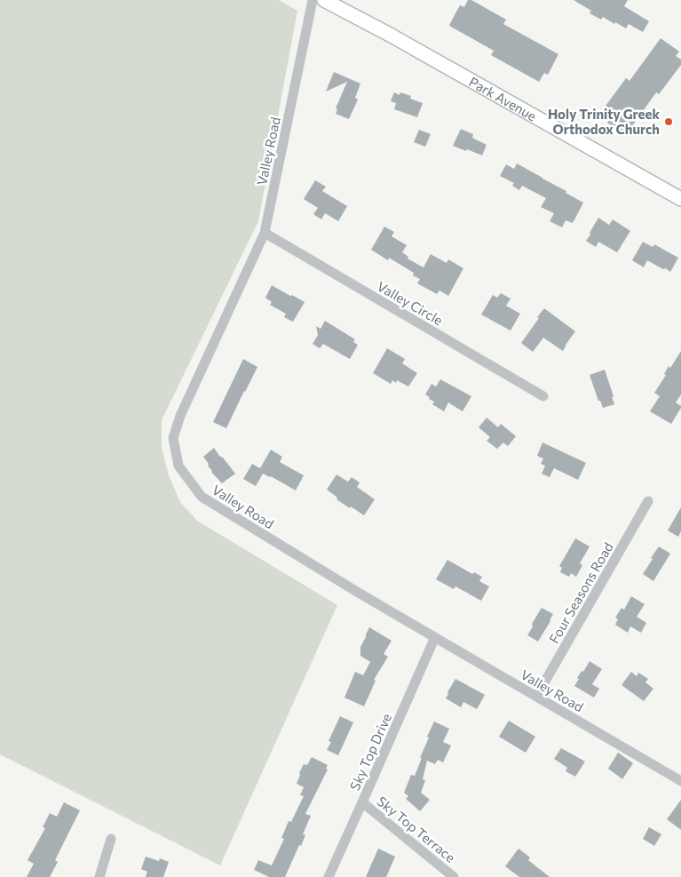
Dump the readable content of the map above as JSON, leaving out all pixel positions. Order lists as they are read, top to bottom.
{
  "streets": {
    "main road": ["Park Avenue"],
    "street": [
      "Valley Road",
      "Valley Circle",
      "Four Seasons Road",
      "Sky Top Drive",
      "Sky Top Terrace"
    ]
  },
  "crossings": [
    ["Valley Road", "Valley Circle"],
    ["Valley Road", "Four Seasons Road"],
    ["Valley Road", "Sky Top Drive"],
    ["Sky Top Drive", "Sky Top Terrace"]
  ],
  "places": ["Holy Trinity Greek Orthodox Church"]
}
